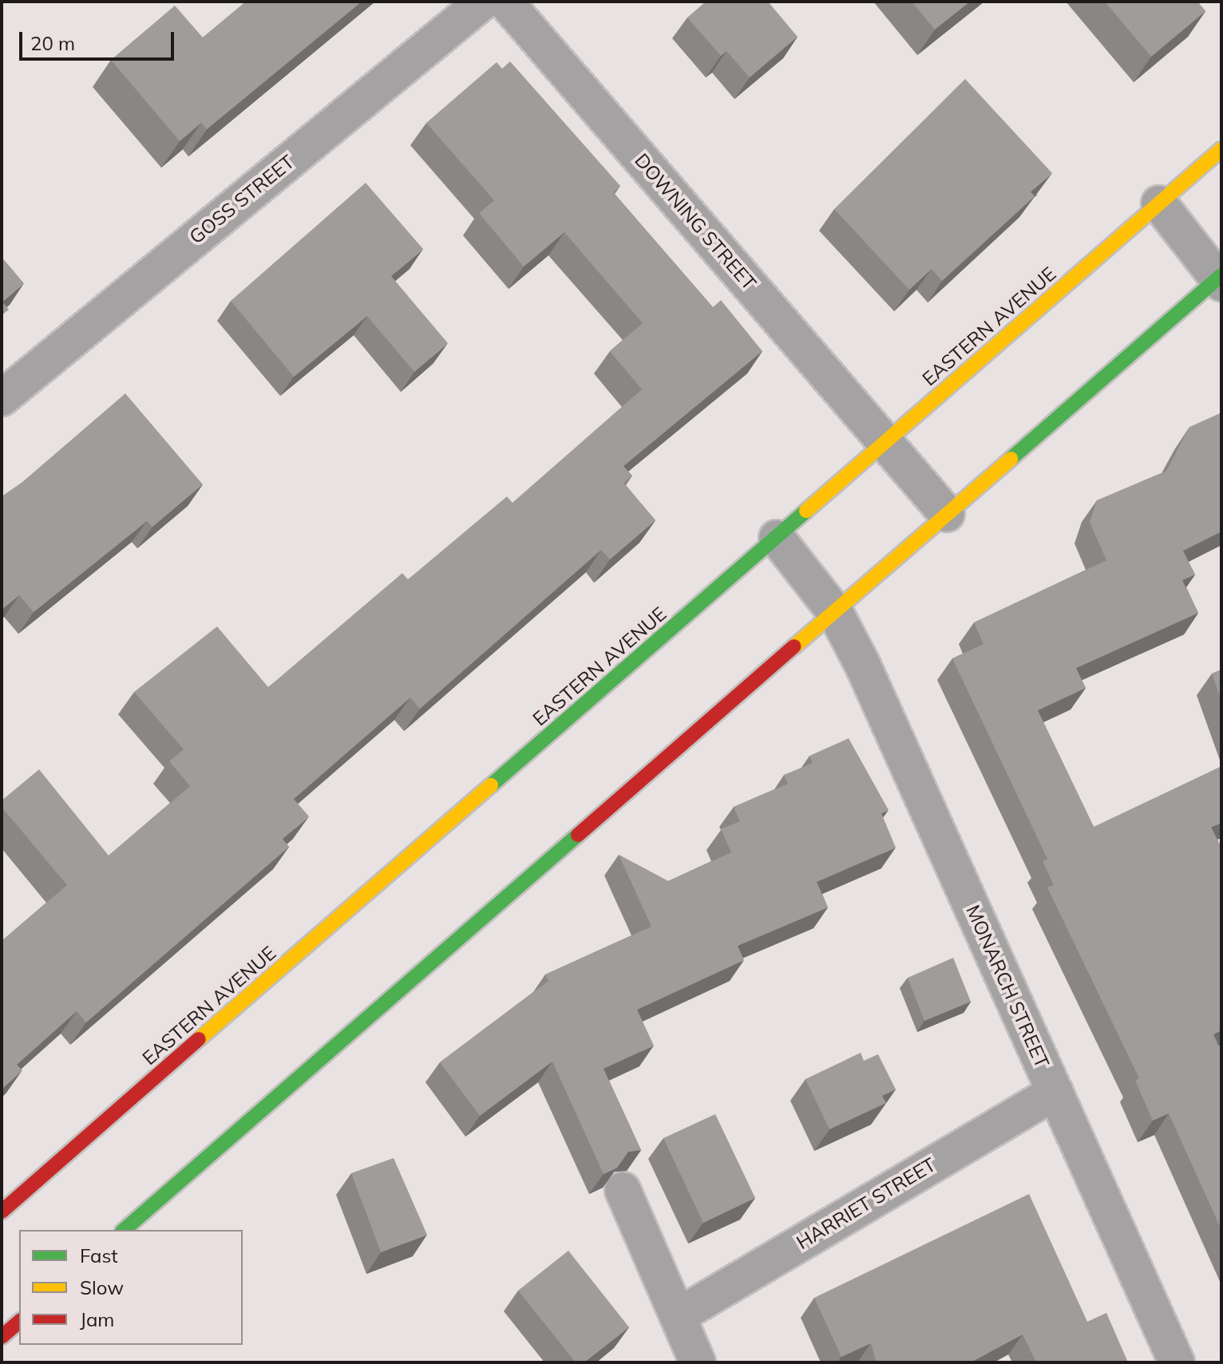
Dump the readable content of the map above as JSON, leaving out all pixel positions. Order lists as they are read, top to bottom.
{
  "streets": {
    "main road": ["EASTERN AVENUE"],
    "street": [
      "GOSS STREET",
      "DOWNING STREET",
      "MONARCH STREET",
      "HARRIET STREET"
    ]
  },
  "crossings": [
    ["DOWNING STREET", "EASTERN AVENUE"],
    ["EASTERN AVENUE", "MONARCH STREET"],
    ["MONARCH STREET", "HARRIET STREET"]
  ],
  "legend": ["Fast", "Slow", "Jam"],
  "scale_bar": "20 m"
}
